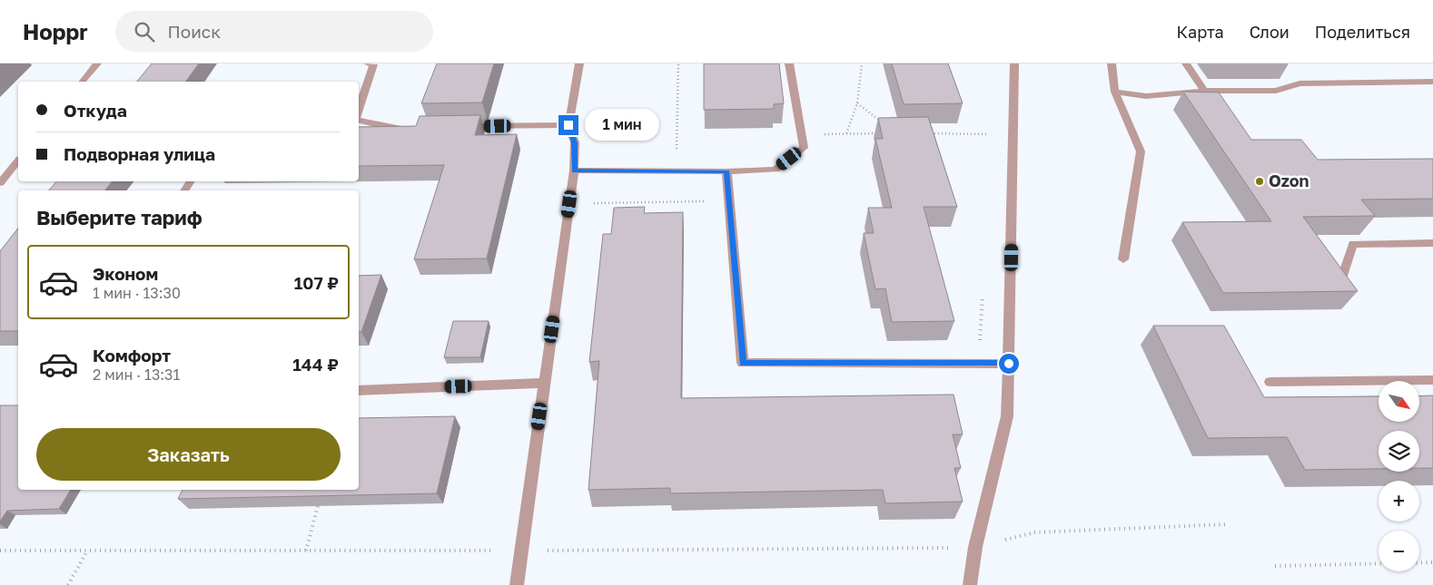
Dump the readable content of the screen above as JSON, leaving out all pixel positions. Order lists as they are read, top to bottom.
{
  "places": ["Ozon"],
  "north": "bottom right",
  "page": {
    "header": "Hoppr",
    "search": "Поиск",
    "nav": ["Карта", "Слои", "Поделиться"],
    "banner": ["Откуда", "Подворная улица"],
    "bubble": "1 мин",
    "heading": "Выберите тариф",
    "list": [
      {
        "name": "Эконом",
        "note": "1 мин · 13:30",
        "value": "107 ₽"
      },
      {
        "name": "Комфорт",
        "note": "2 мин · 13:31",
        "value": "144 ₽"
      }
    ],
    "map_buttons": ["+", "−"],
    "buttons": "Заказать"
  }
}
